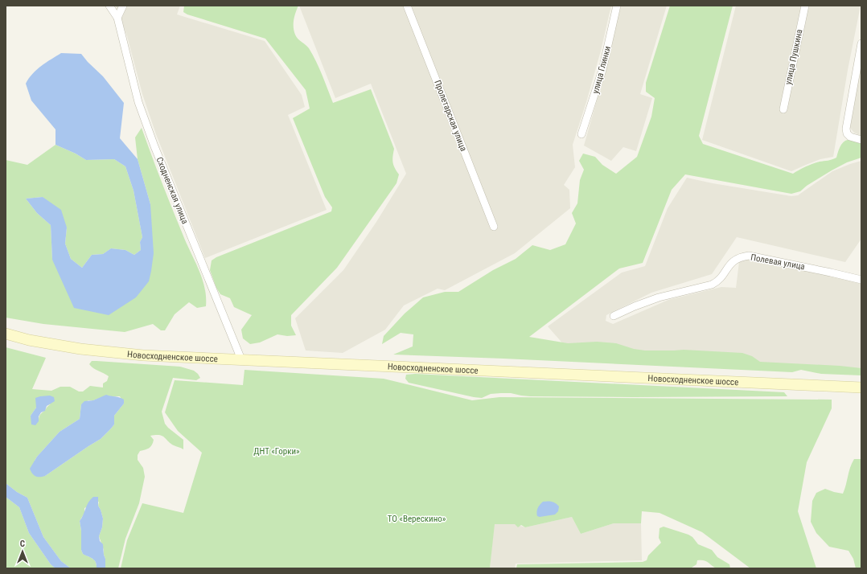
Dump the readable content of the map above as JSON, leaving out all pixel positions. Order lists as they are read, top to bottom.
{
  "streets": {
    "main road": ["Новосходненское шоссе"],
    "street": [
      "улица Пушкина",
      "улица Глинки",
      "Пролетарская улица",
      "Сходненская улица",
      "Полевая улица"
    ]
  },
  "crossings": [
    ["Сходненская улица", "Новосходненское шоссе"]
  ],
  "parks": ["ДНТ «Горки»", "ТО «Верескино»"],
  "north": "top"
}
